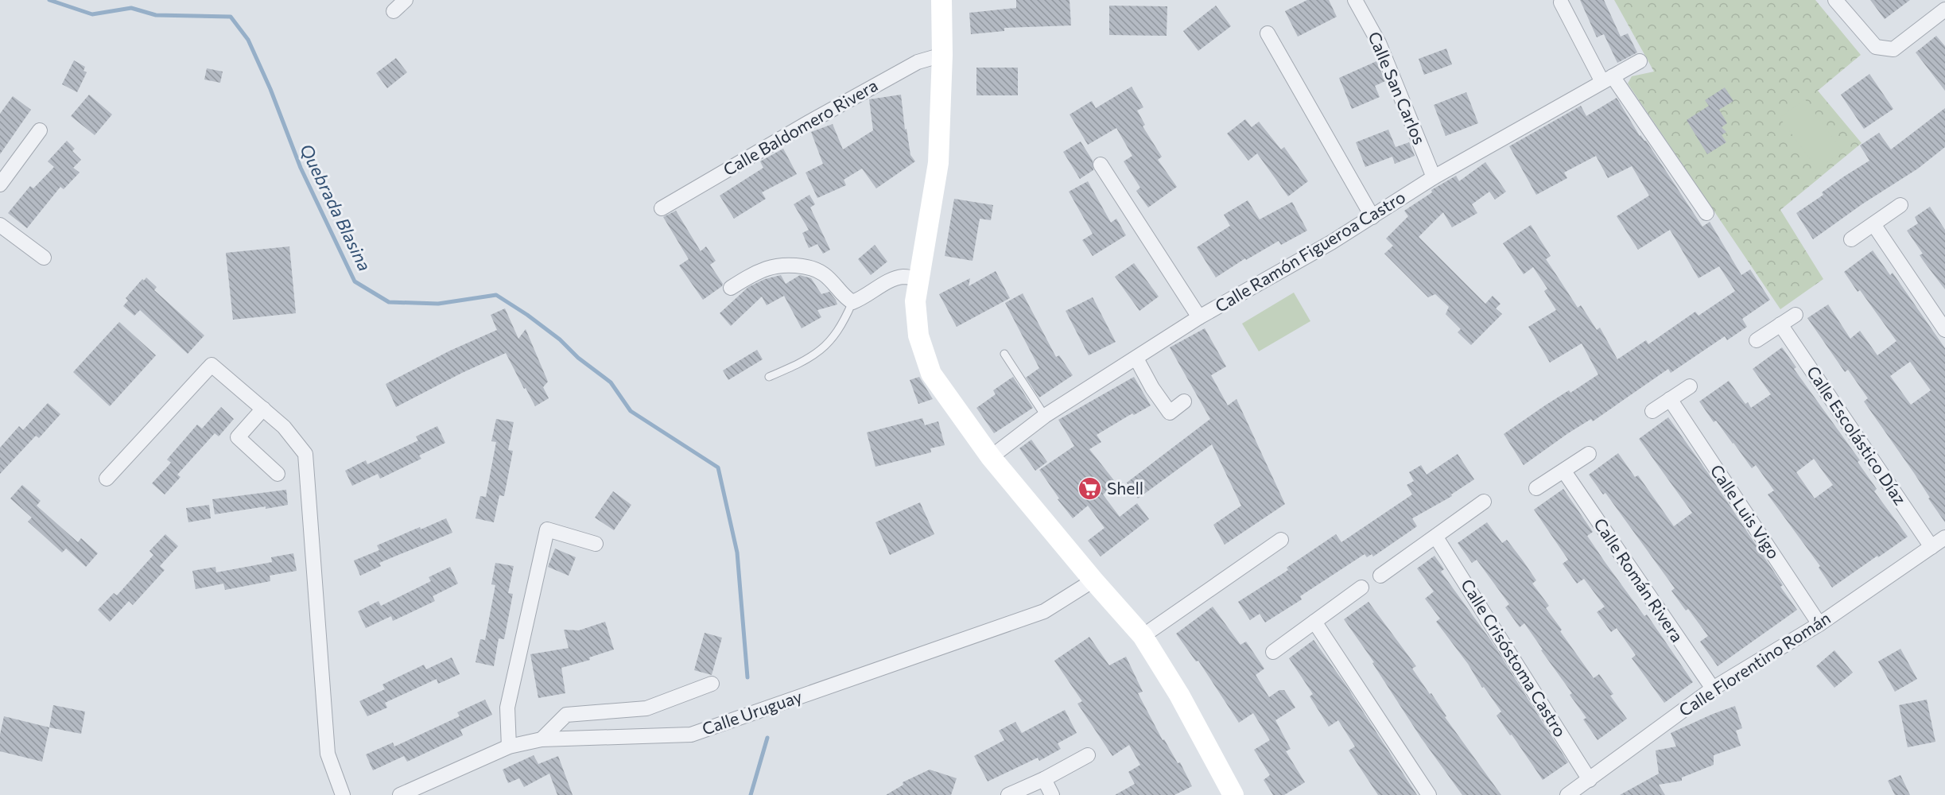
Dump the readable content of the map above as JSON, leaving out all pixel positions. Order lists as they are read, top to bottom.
{
  "streets": {
    "street": [
      "Calle San Carlos",
      "Calle Baldomero Rivera",
      "Calle Ramón Figueroa Castro",
      "Calle Escolástico Díaz",
      "Calle Luis Vigo",
      "Calle Román Rivera",
      "Calle Crisóstoma Castro",
      "Calle Florentino Román",
      "Calle Uruguay"
    ]
  },
  "crossings": [
    ["Calle San Carlos", "Calle Ramón Figueroa Castro"],
    ["Calle Escolástico Díaz", "Calle Florentino Román"],
    ["Calle Luis Vigo", "Calle Florentino Román"],
    ["Calle Román Rivera", "Calle Florentino Román"],
    ["Calle Crisóstoma Castro", "Calle Florentino Román"]
  ],
  "water": ["Quebrada Blasina"],
  "places": {
    "supermarket": ["Shell"]
  }
}
